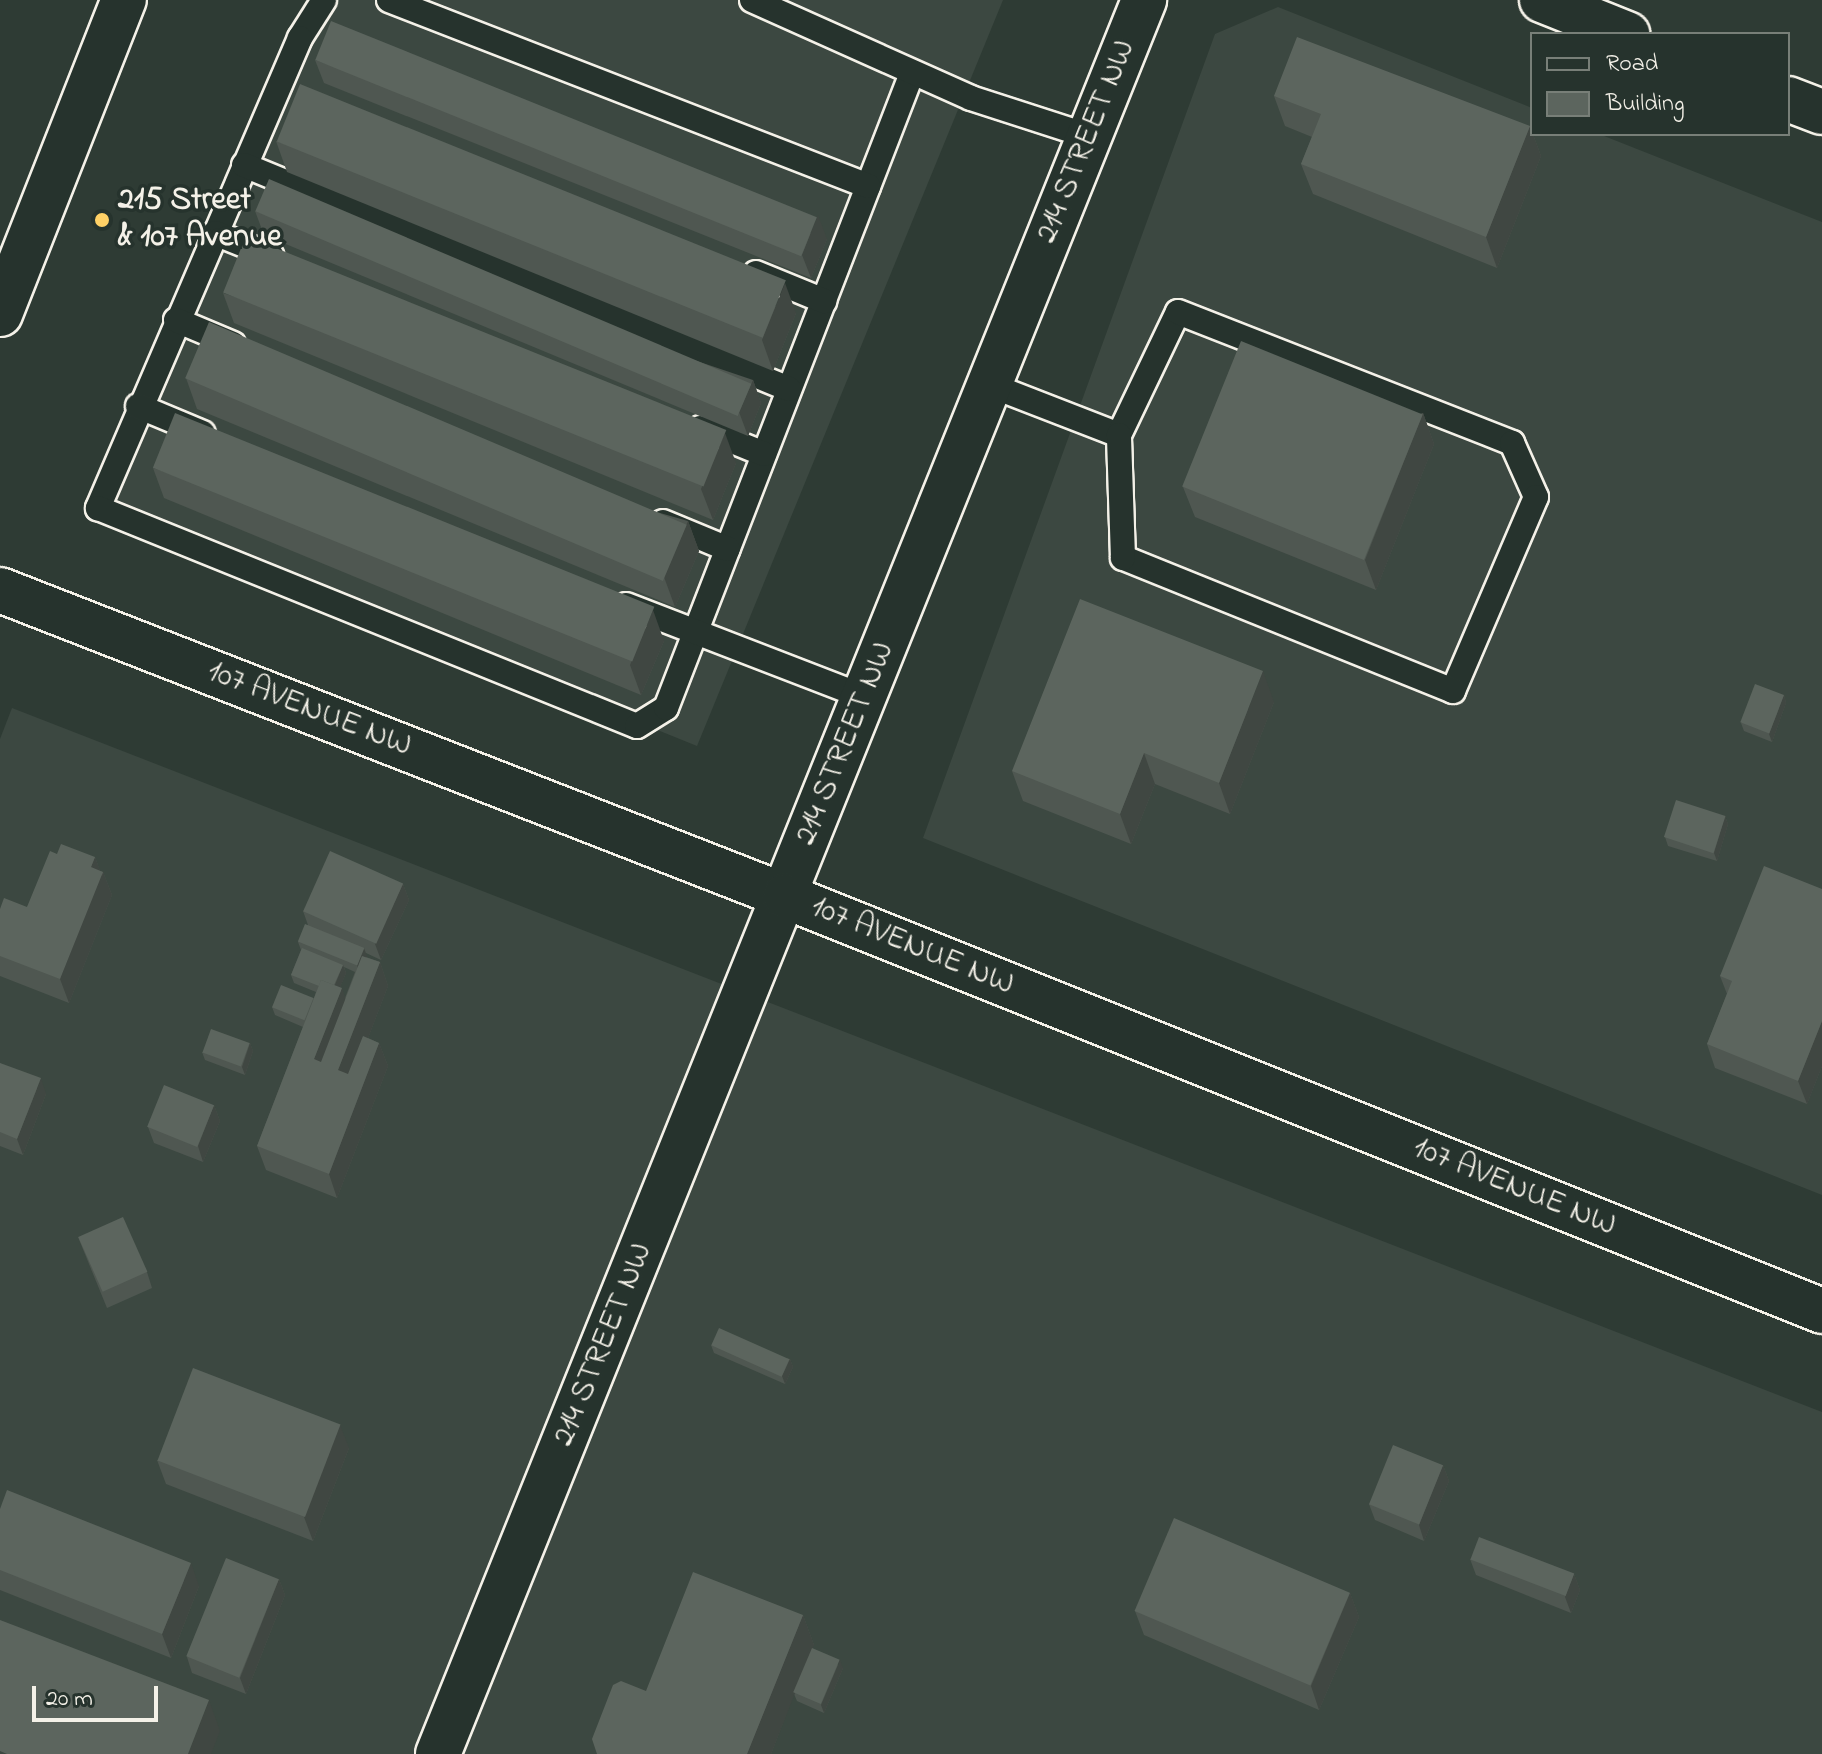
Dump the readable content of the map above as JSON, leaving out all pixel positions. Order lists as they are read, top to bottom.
{
  "streets": {
    "street": ["214 STREET NW", "107 AVENUE NW"]
  },
  "crossings": [
    ["214 STREET NW", "107 AVENUE NW"]
  ],
  "places": ["215 Street & 107 Avenue"],
  "legend": ["Road", "Building"],
  "scale_bar": "20 m"
}
